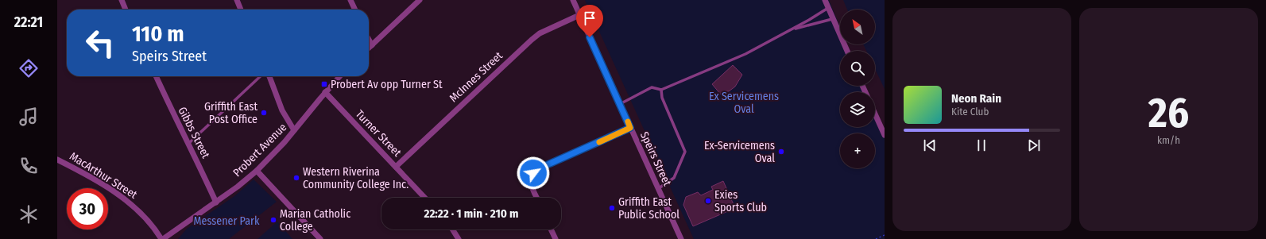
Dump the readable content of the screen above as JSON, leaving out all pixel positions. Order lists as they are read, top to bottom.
{
  "streets": {
    "street": [
      "McInnes Street",
      "Gibbs Street",
      "Turner Street",
      "Probert Avenue",
      "Speirs Street",
      "MacArthur Street"
    ]
  },
  "crossings": [
    ["McInnes Street", "Turner Street"],
    ["McInnes Street", "Speirs Street"],
    ["Gibbs Street", "Probert Avenue"],
    ["Turner Street", "Probert Avenue"],
    ["Probert Avenue", "MacArthur Street"]
  ],
  "parks": ["Ex Servicemens Oval", "Messener Park"],
  "places": {
    "transit": ["Probert Av opp Turner St"],
    "other": [
      "Griffith East Post Office",
      "Ex-Servicemens Oval",
      "Western Riverina Community College Inc.",
      "Exies Sports Club",
      "Griffith East Public School",
      "Marian Catholic College"
    ]
  },
  "north": "top left",
  "page": {
    "tabs": "22:21",
    "tile": ["26", "km/h"],
    "map_buttons": "+",
    "turn": ["110 m", "Speirs Street"],
    "song": ["Neon Rain", "Kite Club"],
    "limit": "30",
    "trip": "22:22 · 1 min · 210 m"
  }
}
